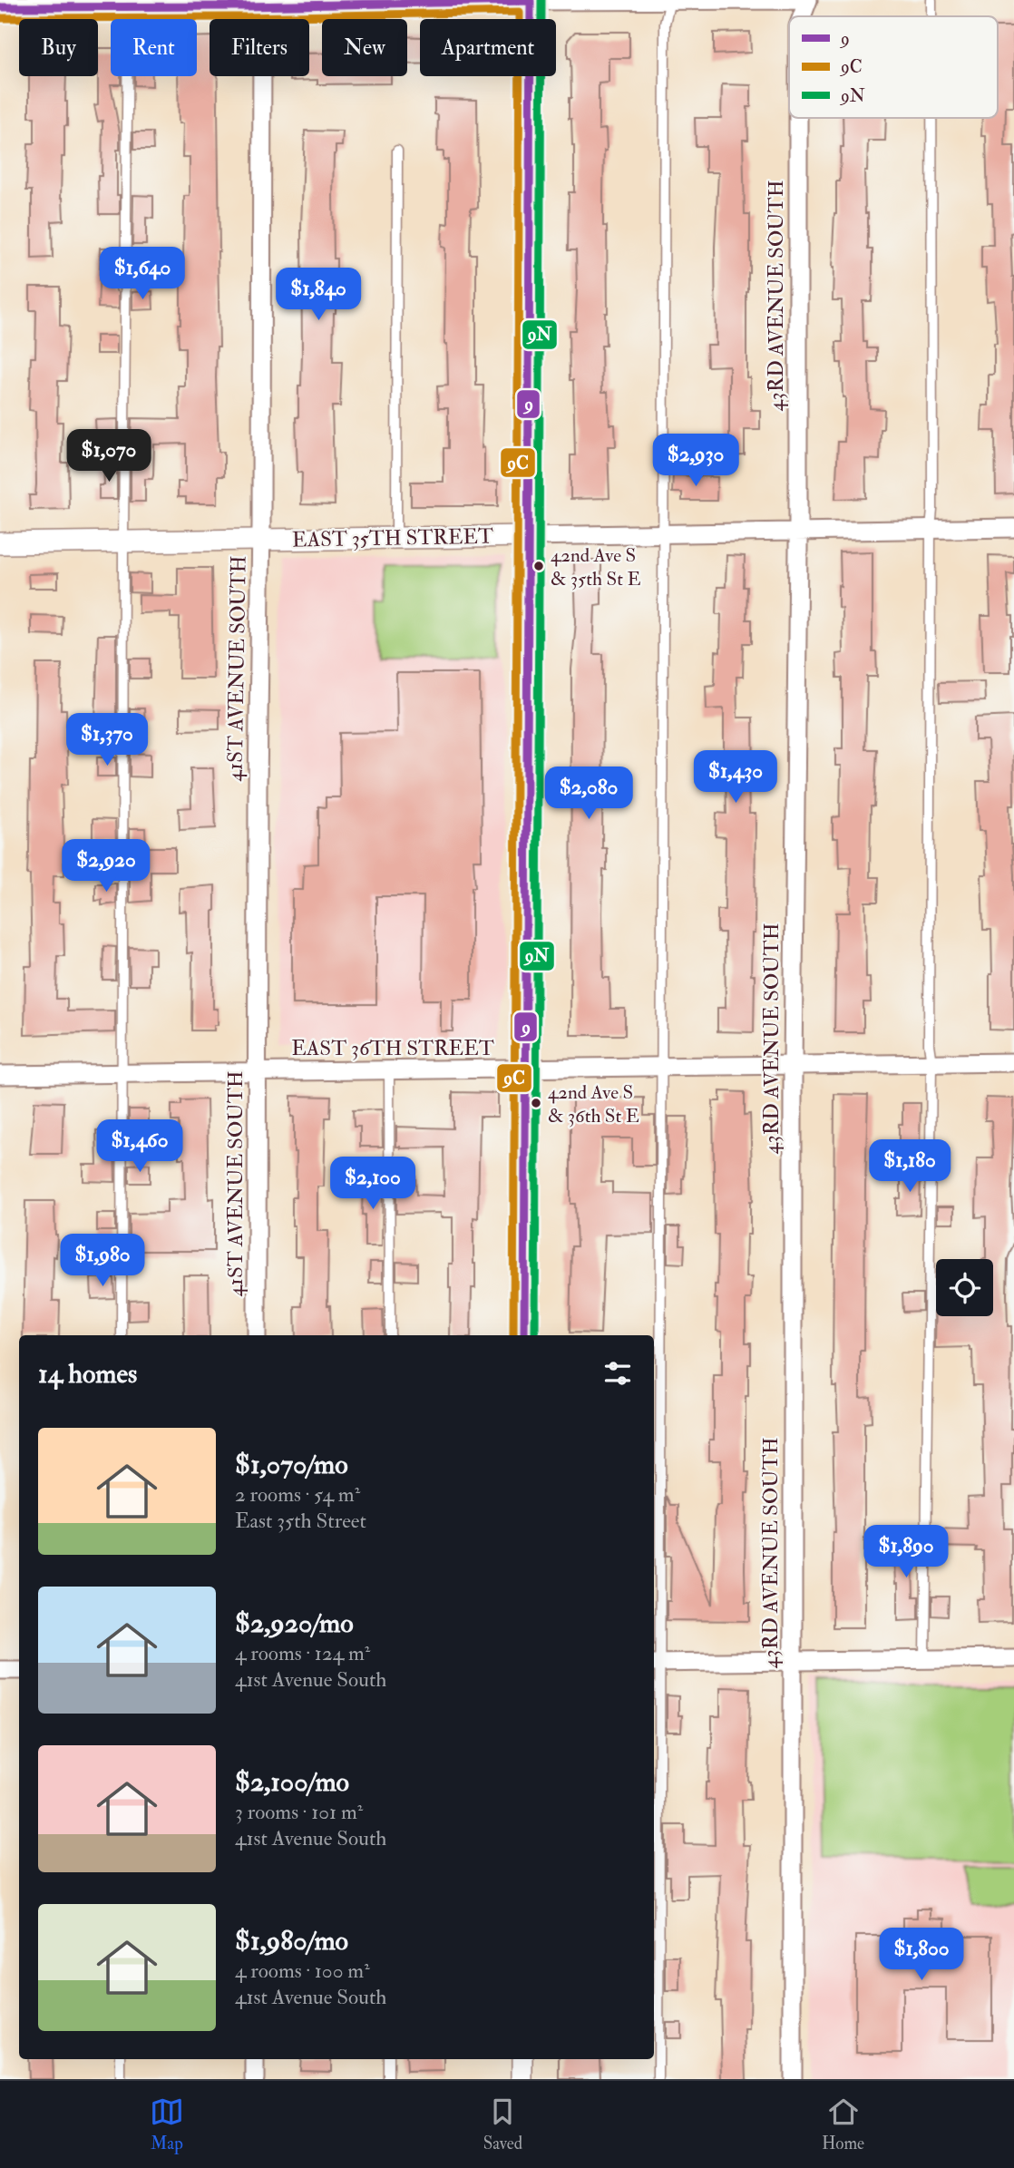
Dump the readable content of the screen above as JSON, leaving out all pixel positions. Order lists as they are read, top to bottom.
{
  "streets": {
    "street": [
      "43RD AVENUE SOUTH",
      "EAST 35TH STREET",
      "41ST AVENUE SOUTH",
      "EAST 36TH STREET"
    ]
  },
  "crossings": [
    ["43RD AVENUE SOUTH", "EAST 35TH STREET"],
    ["43RD AVENUE SOUTH", "EAST 36TH STREET"],
    ["EAST 35TH STREET", "41ST AVENUE SOUTH"],
    ["41ST AVENUE SOUTH", "EAST 36TH STREET"]
  ],
  "places": ["42nd Ave S & 35th St E", "42nd Ave S & 36th St E"],
  "lines": ["transit line 9N", "transit line 9", "transit line 9C"],
  "legend": ["9", "9C", "9N"],
  "page": {
    "chip": [
      "Buy",
      "Rent",
      "Filters",
      "New",
      "Apartment"
    ],
    "price": [
      "$1,640",
      "$1,840",
      "$1,070",
      "$2,930",
      "$1,370",
      "$1,430",
      "$2,080",
      "$2,920",
      "$1,460",
      "$1,180",
      "$2,100",
      "$1,980",
      "$1,890",
      "$1,800"
    ],
    "heading": "14 homes",
    "list": [
      {
        "name": "$1,070/mo",
        "note": "2 rooms · 54 m² · East 35th Street"
      },
      {
        "name": "$2,920/mo",
        "note": "4 rooms · 124 m² · 41st Avenue South"
      },
      {
        "name": "$2,100/mo",
        "note": "3 rooms · 101 m² · 41st Avenue South"
      },
      {
        "name": "$1,980/mo",
        "note": "4 rooms · 100 m² · 41st Avenue South"
      }
    ],
    "tabs": ["Map", "Saved", "Home"]
  }
}
